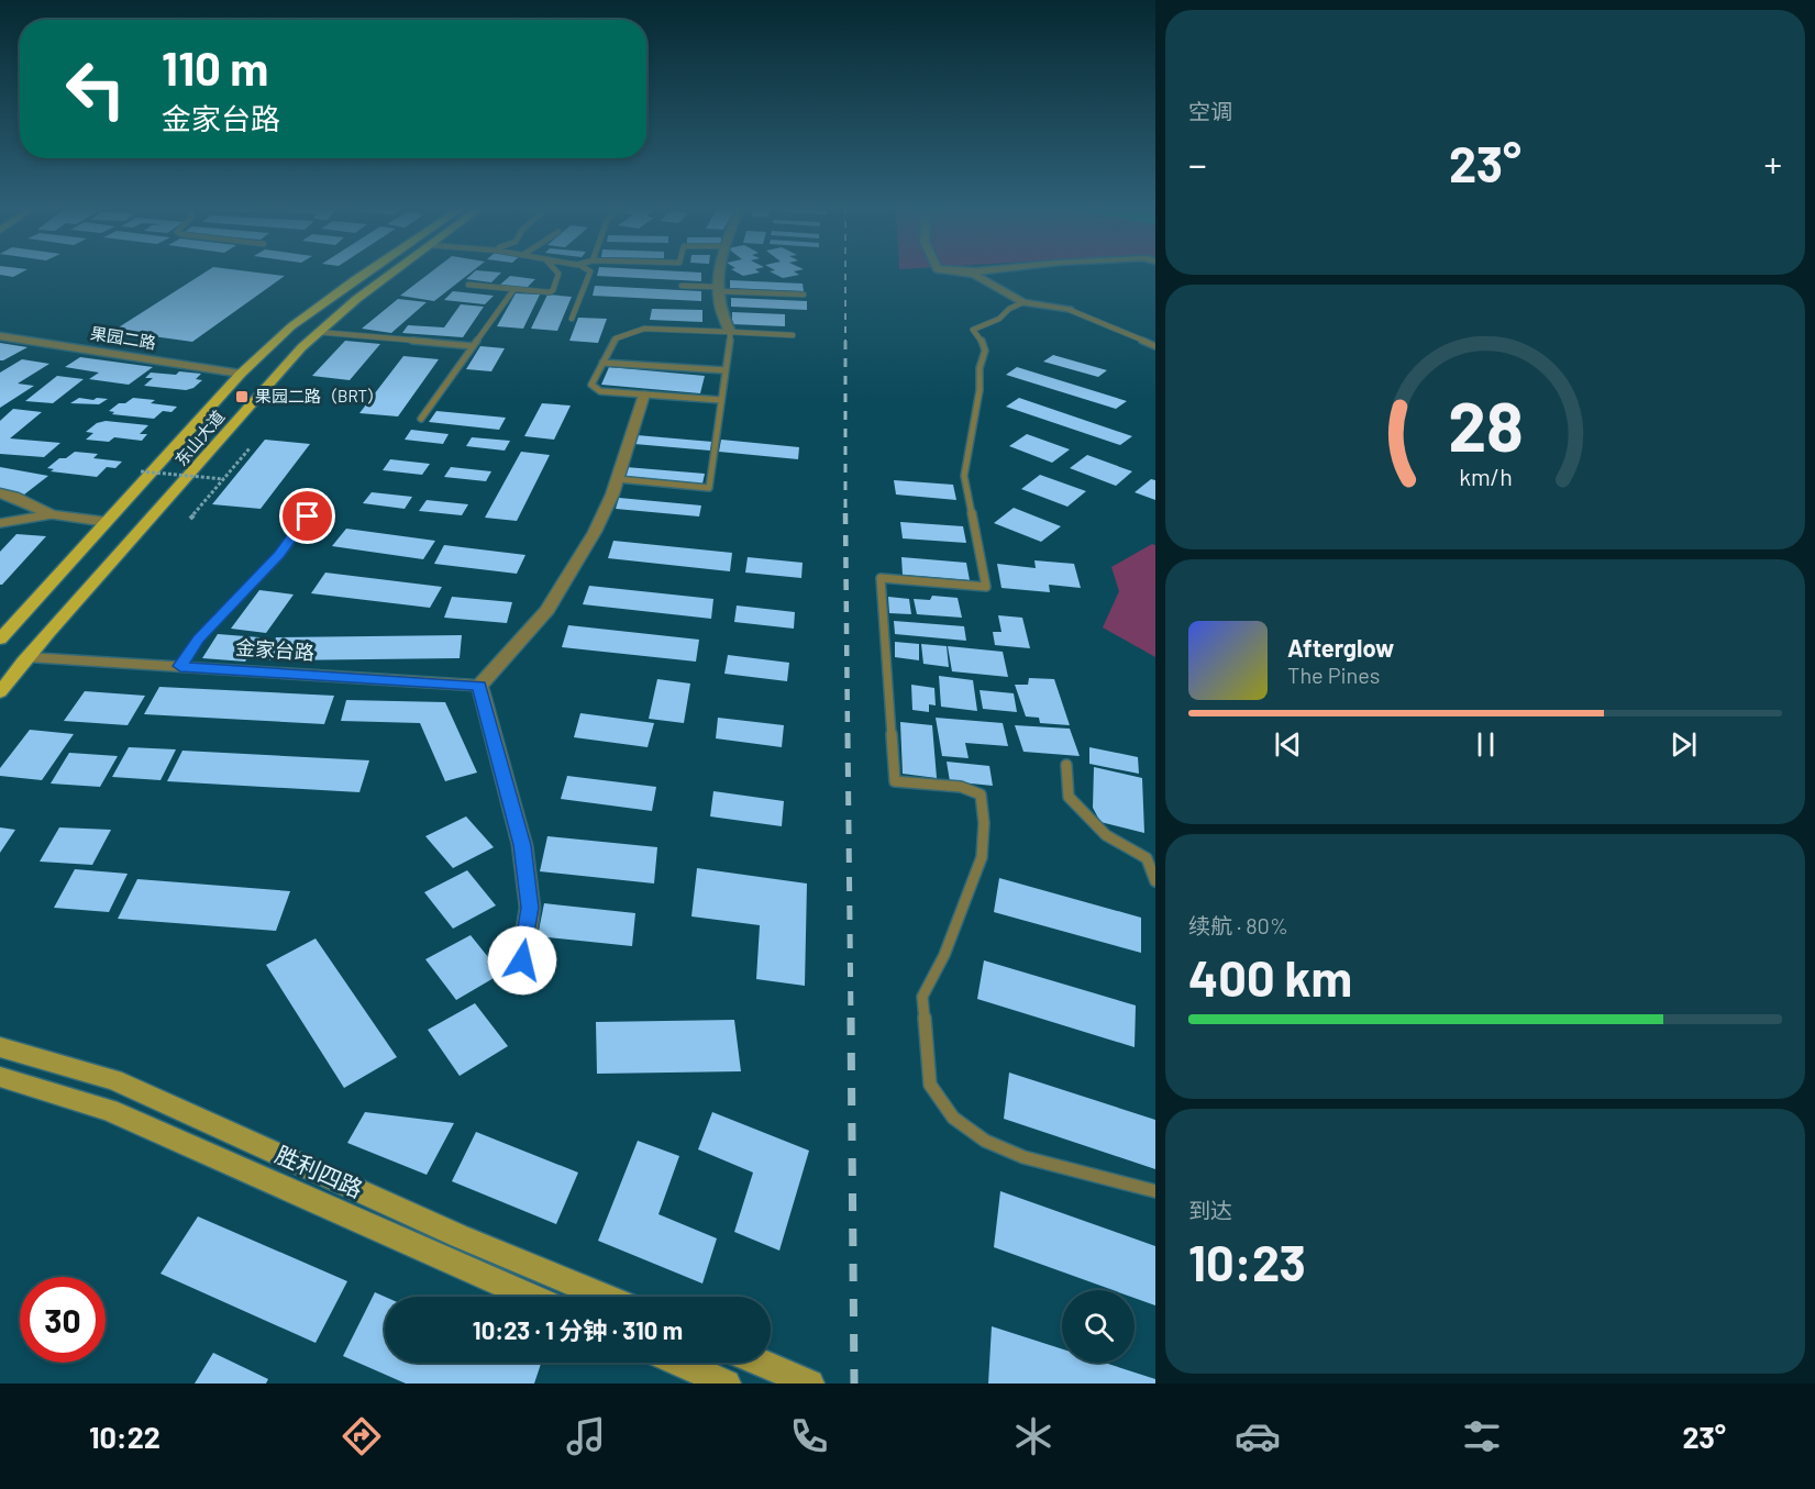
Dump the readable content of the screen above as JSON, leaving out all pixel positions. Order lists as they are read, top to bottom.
{
  "streets": {
    "main road": ["东山大道", "胜利四路"],
    "street": ["果园二路", "金家台路"]
  },
  "crossings": [
    ["果园二路", "东山大道"],
    ["东山大道", "金家台路"]
  ],
  "places": {
    "transit": ["果园二路（BRT）"]
  },
  "page": {
    "tile": [
      "空调",
      ["续航 · 80%", "400 km"],
      ["到达", "10:23"]
    ],
    "turn": ["110 m", "金家台路"],
    "heat": ["−", "23°", "+"],
    "song": ["Afterglow", "The Pines"],
    "limit": "30",
    "trip": "10:23 · 1 分钟 · 310 m",
    "tabs": ["10:22", "23°"],
    "gauge": ["28", "km/h"]
  }
}
